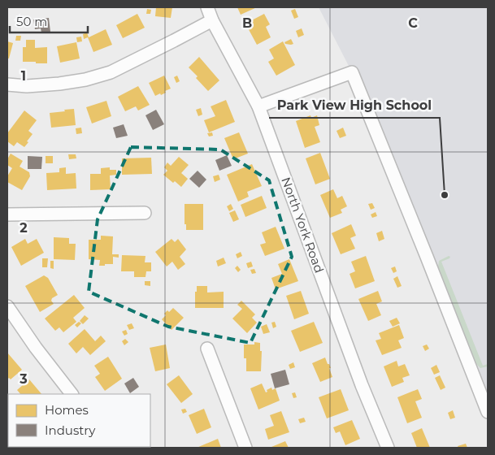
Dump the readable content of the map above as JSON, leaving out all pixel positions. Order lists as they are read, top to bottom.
{
  "streets": {
    "street": ["North York Road"]
  },
  "places": ["Park View High School"],
  "legend": ["Homes", "Industry"],
  "scale_bar": "50 m",
  "grid": {
    "columns": ["B", "C"],
    "rows": ["1", "2", "3"]
  }
}
